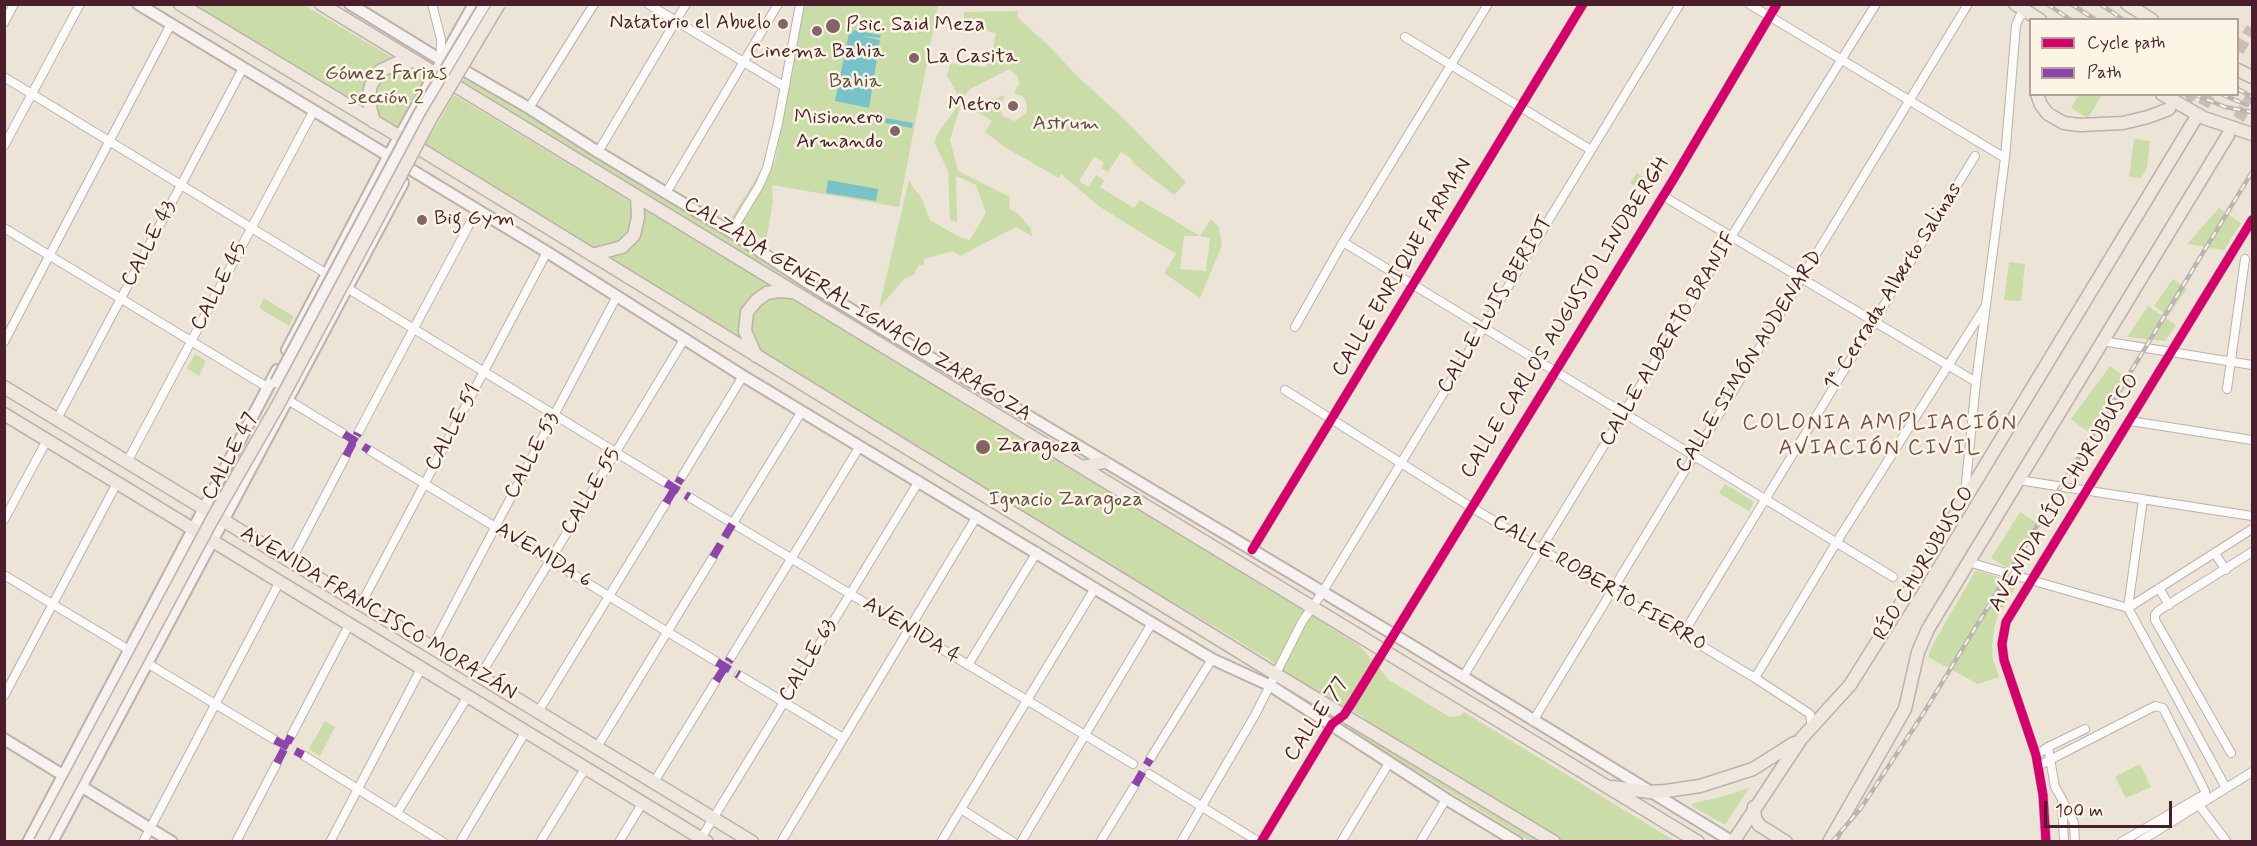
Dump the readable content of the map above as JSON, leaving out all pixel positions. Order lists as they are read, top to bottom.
{
  "streets": {
    "main road": [
      "CALZADA GENERAL IGNACIO ZARAGOZA",
      "CALLE 47",
      "RÍO CHURUBUSCO",
      "AVENIDA FRANCISCO MORAZÁN"
    ],
    "street": [
      "CALLE 43",
      "CALLE ENRIQUE FARMAN",
      "CALLE 45",
      "1ª Cerrada Alberto Salinas",
      "CALLE LUIS BERIOT",
      "CALLE CARLOS AUGUSTO LINDBERGH",
      "CALLE ALBERTO BRANIF",
      "CALLE SIMÓN AUDENARD",
      "CALLE 51",
      "CALLE 53",
      "CALLE 55",
      "AVENIDA RÍO CHURUBUSCO",
      "AVENIDA 6",
      "CALLE ROBERTO FIERRO",
      "AVENIDA 4",
      "CALLE 63",
      "CALLE 77"
    ]
  },
  "crossings": [
    ["CALLE 43", "AVENIDA FRANCISCO MORAZÁN"],
    ["CALLE ENRIQUE FARMAN", "CALZADA GENERAL IGNACIO ZARAGOZA"],
    ["CALLE ENRIQUE FARMAN", "CALLE ROBERTO FIERRO"],
    ["CALLE 45", "AVENIDA FRANCISCO MORAZÁN"],
    ["1ª Cerrada Alberto Salinas", "CALLE ROBERTO FIERRO"],
    ["CALLE LUIS BERIOT", "CALZADA GENERAL IGNACIO ZARAGOZA"],
    ["CALLE LUIS BERIOT", "CALLE ROBERTO FIERRO"],
    ["CALZADA GENERAL IGNACIO ZARAGOZA", "CALLE CARLOS AUGUSTO LINDBERGH"],
    ["CALZADA GENERAL IGNACIO ZARAGOZA", "CALLE ALBERTO BRANIF"],
    ["CALZADA GENERAL IGNACIO ZARAGOZA", "CALLE SIMÓN AUDENARD"],
    ["CALZADA GENERAL IGNACIO ZARAGOZA", "CALLE 47"],
    ["CALZADA GENERAL IGNACIO ZARAGOZA", "RÍO CHURUBUSCO"],
    ["CALZADA GENERAL IGNACIO ZARAGOZA", "CALLE 77"],
    ["CALLE CARLOS AUGUSTO LINDBERGH", "CALLE ROBERTO FIERRO"],
    ["CALLE CARLOS AUGUSTO LINDBERGH", "CALLE 77"],
    ["CALLE ALBERTO BRANIF", "CALLE ROBERTO FIERRO"],
    ["CALLE SIMÓN AUDENARD", "CALLE ROBERTO FIERRO"],
    ["CALLE 51", "AVENIDA 6"],
    ["CALLE 51", "AVENIDA FRANCISCO MORAZÁN"],
    ["CALLE 53", "AVENIDA 6"],
    ["CALLE 53", "AVENIDA FRANCISCO MORAZÁN"],
    ["CALLE 47", "AVENIDA FRANCISCO MORAZÁN"],
    ["CALLE 55", "AVENIDA 6"],
    ["CALLE 55", "AVENIDA FRANCISCO MORAZÁN"],
    ["RÍO CHURUBUSCO", "CALLE ROBERTO FIERRO"],
    ["AVENIDA FRANCISCO MORAZÁN", "CALLE 63"],
    ["AVENIDA 4", "CALLE 63"]
  ],
  "districts": ["COLONIA AMPLIACIÓN AVIACIÓN CIVIL"],
  "parks": [
    "Gómez Farias sección 2",
    "Bahia",
    "Astrum",
    "Ignacio Zaragoza"
  ],
  "places": [
    "Natatorio el Abuelo",
    "Psic. Said Meza",
    "Cinema Bahia",
    "La Casita",
    "Metro",
    "Misionero Armando",
    "Big Gym",
    "Zaragoza"
  ],
  "legend": ["Cycle path", "Path"],
  "scale_bar": "100 m"
}
